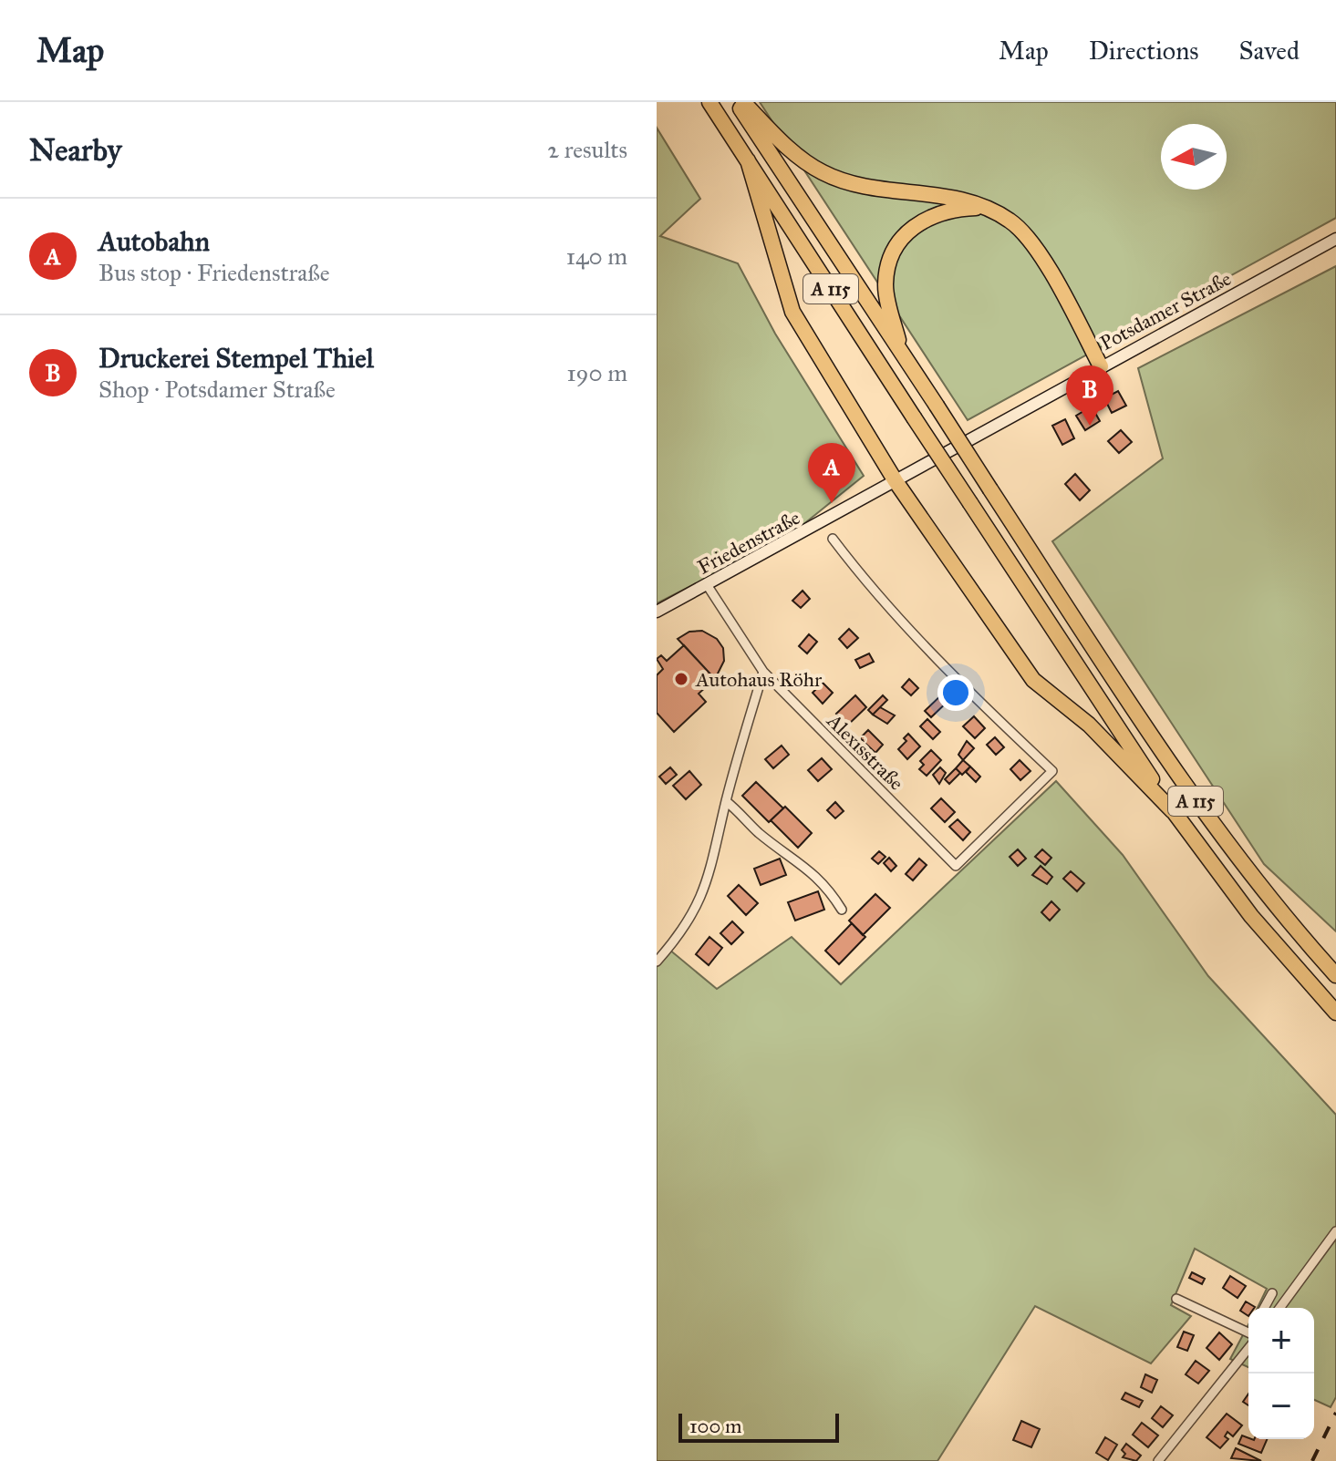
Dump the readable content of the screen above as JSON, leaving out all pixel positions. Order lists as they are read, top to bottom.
{
  "streets": {
    "highway": ["A 115"],
    "main road": ["Potsdamer Straße", "Friedenstraße"],
    "street": ["Alexisstraße"]
  },
  "crossings": [
    ["Potsdamer Straße", "Friedenstraße"],
    ["Friedenstraße", "Alexisstraße"]
  ],
  "places": ["Autohaus Röhr"],
  "scale_bar": "100 m",
  "north": "left",
  "page": {
    "header": "Map",
    "nav": ["Map", "Directions", "Saved"],
    "heading": ["Nearby", "2 results"],
    "list": [
      {
        "mark": "A",
        "name": "Autobahn",
        "note": "Bus stop · Friedenstraße",
        "value": "140 m"
      },
      {
        "mark": "B",
        "name": "Druckerei Stempel Thiel",
        "note": "Shop · Potsdamer Straße",
        "value": "190 m"
      }
    ],
    "pins": ["B", "A"],
    "map_buttons": ["+", "−"],
    "scale": "100 m"
  }
}
